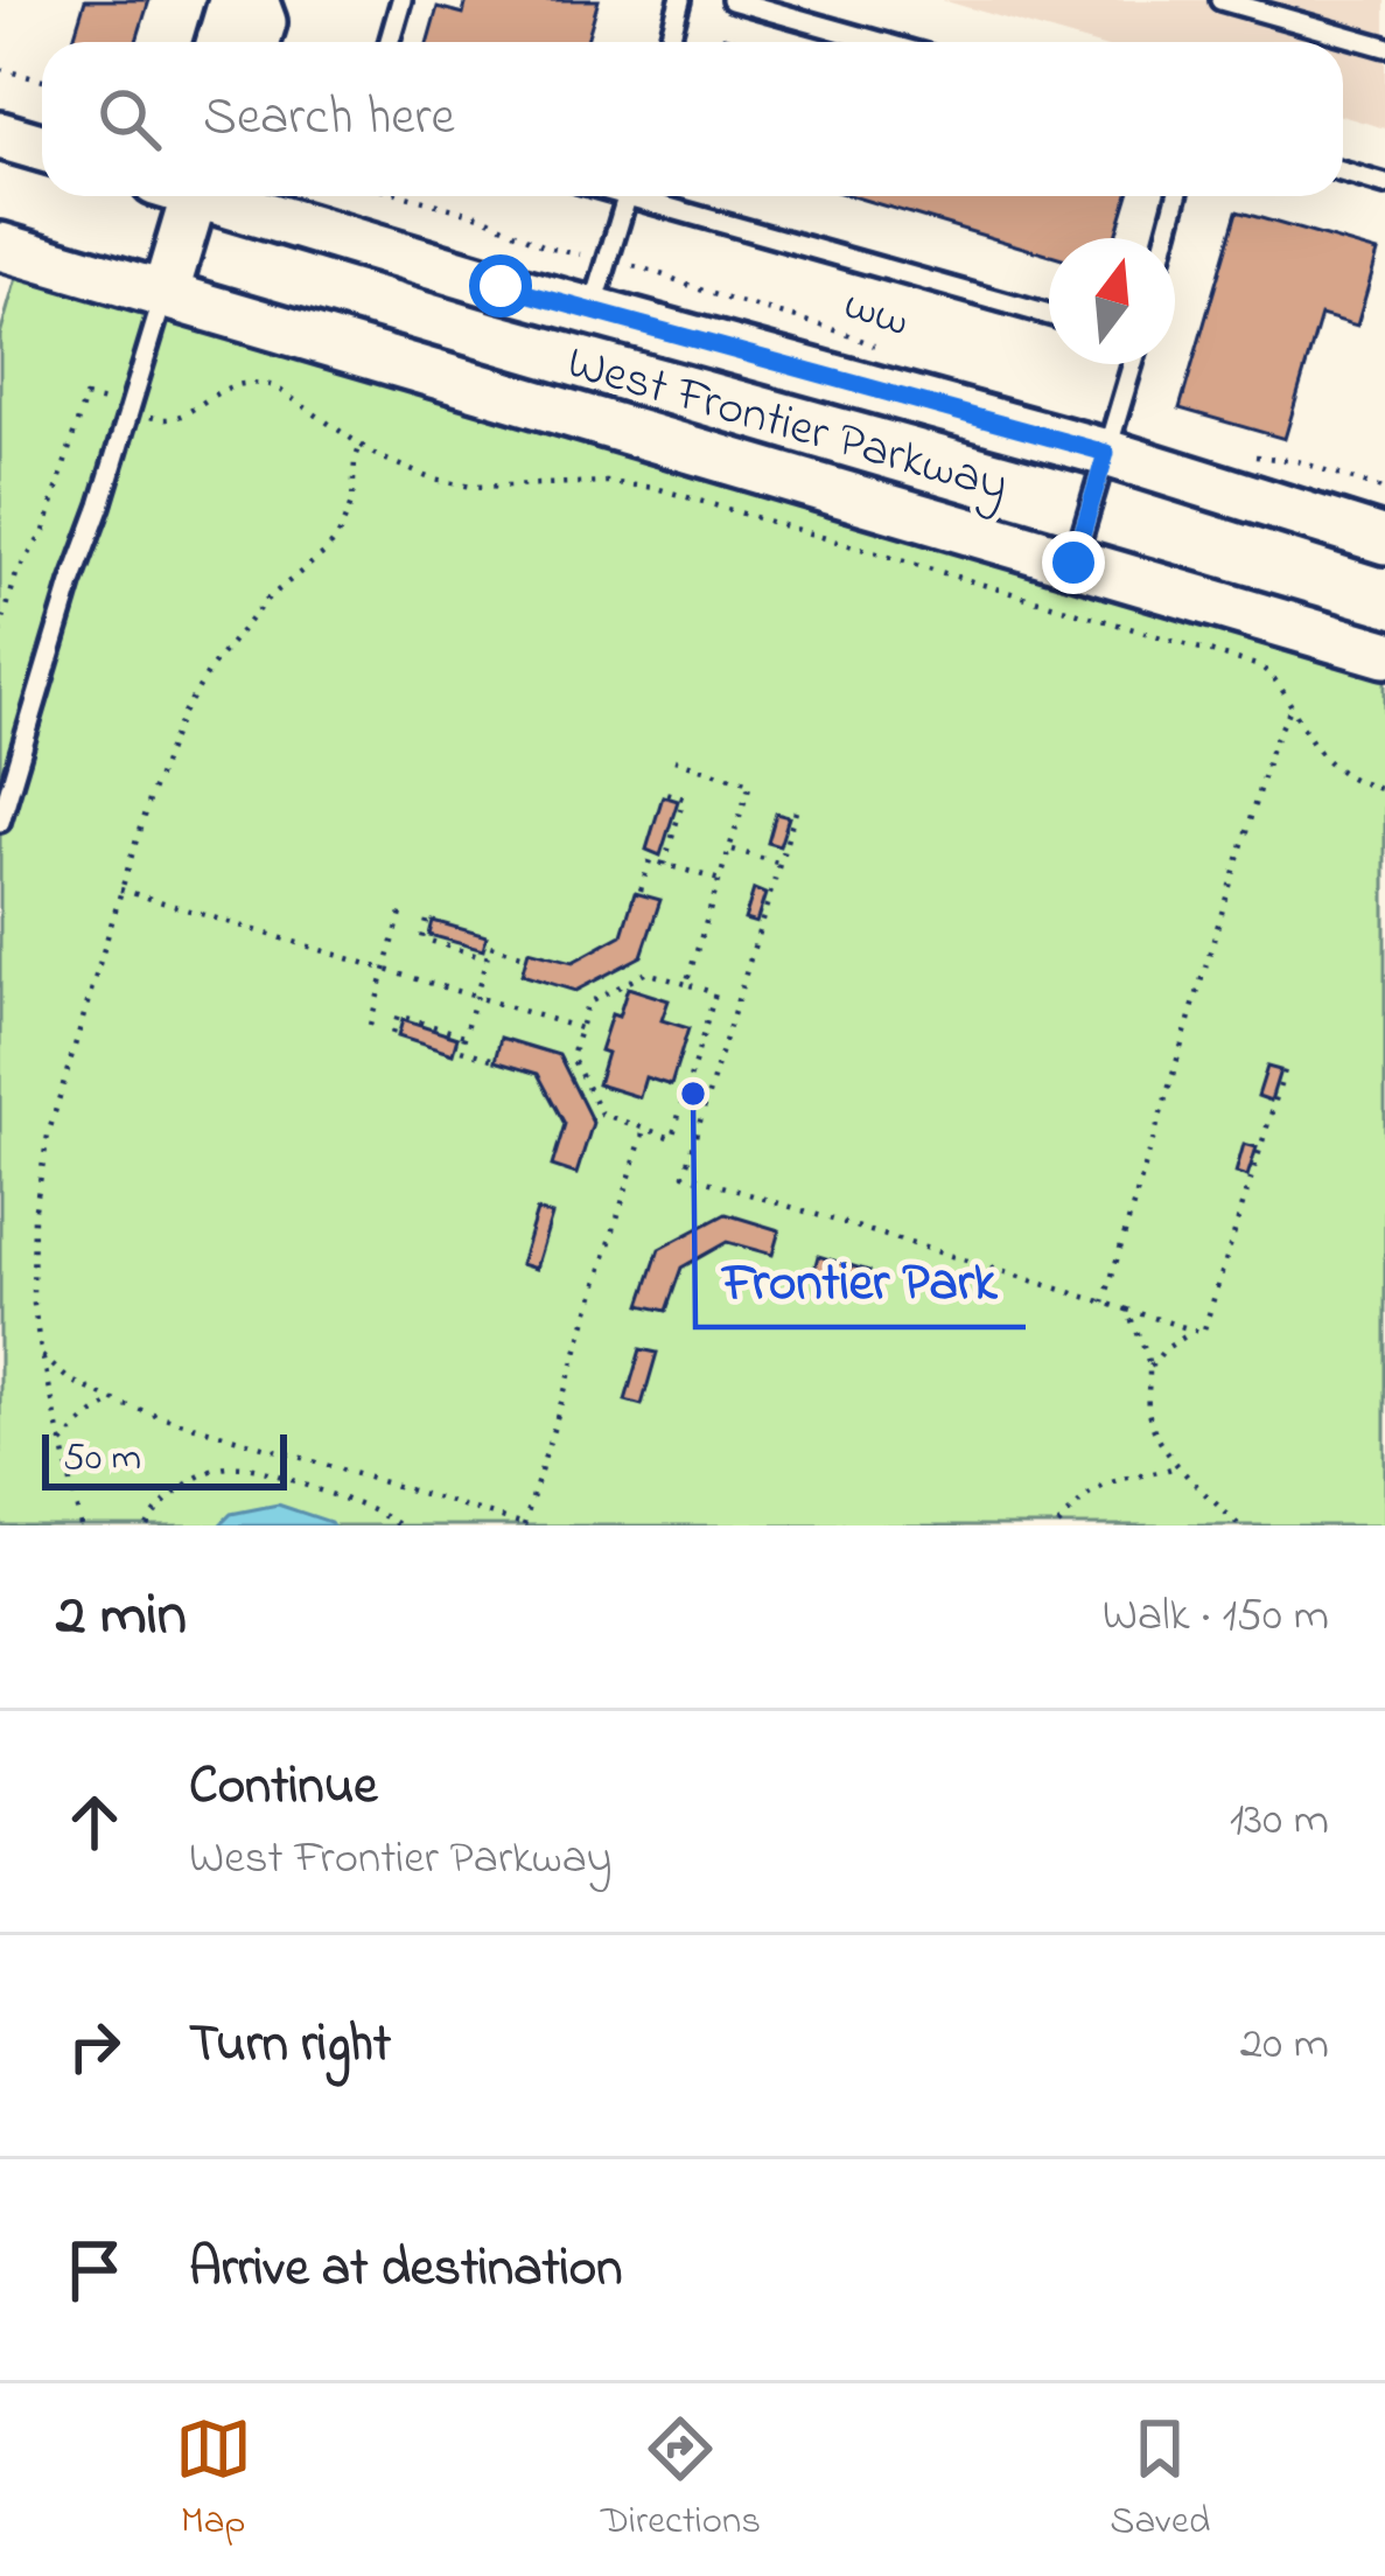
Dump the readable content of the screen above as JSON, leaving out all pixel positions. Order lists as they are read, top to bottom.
{
  "streets": {
    "street": ["West Frontier Parkway"],
    "path": ["ww"]
  },
  "places": ["Frontier Park"],
  "scale_bar": "50 m",
  "north": "top",
  "page": {
    "search": "Search here",
    "scale": "50 m",
    "heading": ["2 min", "Walk · 150 m"],
    "list": [
      ["Continue", "West Frontier Parkway", "130 m"],
      ["Turn right", "20 m"],
      "Arrive at destination"
    ],
    "nav": ["Map", "Directions", "Saved"]
  }
}
